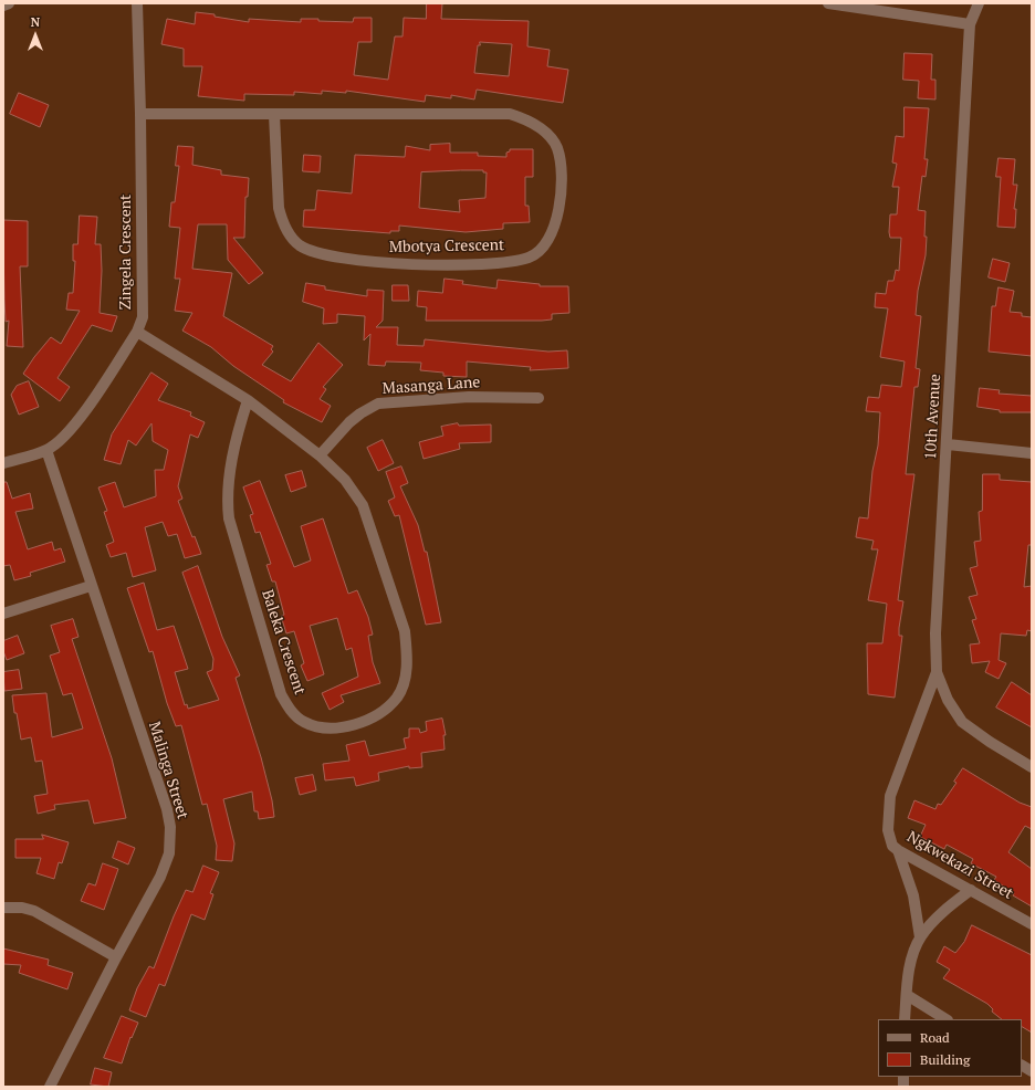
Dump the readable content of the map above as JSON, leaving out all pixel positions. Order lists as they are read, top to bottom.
{
  "streets": {
    "street": [
      "Mbotya Crescent",
      "Zingela Crescent",
      "Masanga Lane",
      "10th Avenue",
      "Baleka Crescent",
      "Malinga Street",
      "Ngkwekazi Street"
    ]
  },
  "crossings": [
    ["Mbotya Crescent", "Zingela Crescent"],
    ["Zingela Crescent", "Baleka Crescent"],
    ["Zingela Crescent", "Malinga Street"],
    ["Masanga Lane", "Baleka Crescent"],
    ["10th Avenue", "Ngkwekazi Street"]
  ],
  "legend": ["Road", "Building"],
  "north": "top"
}
